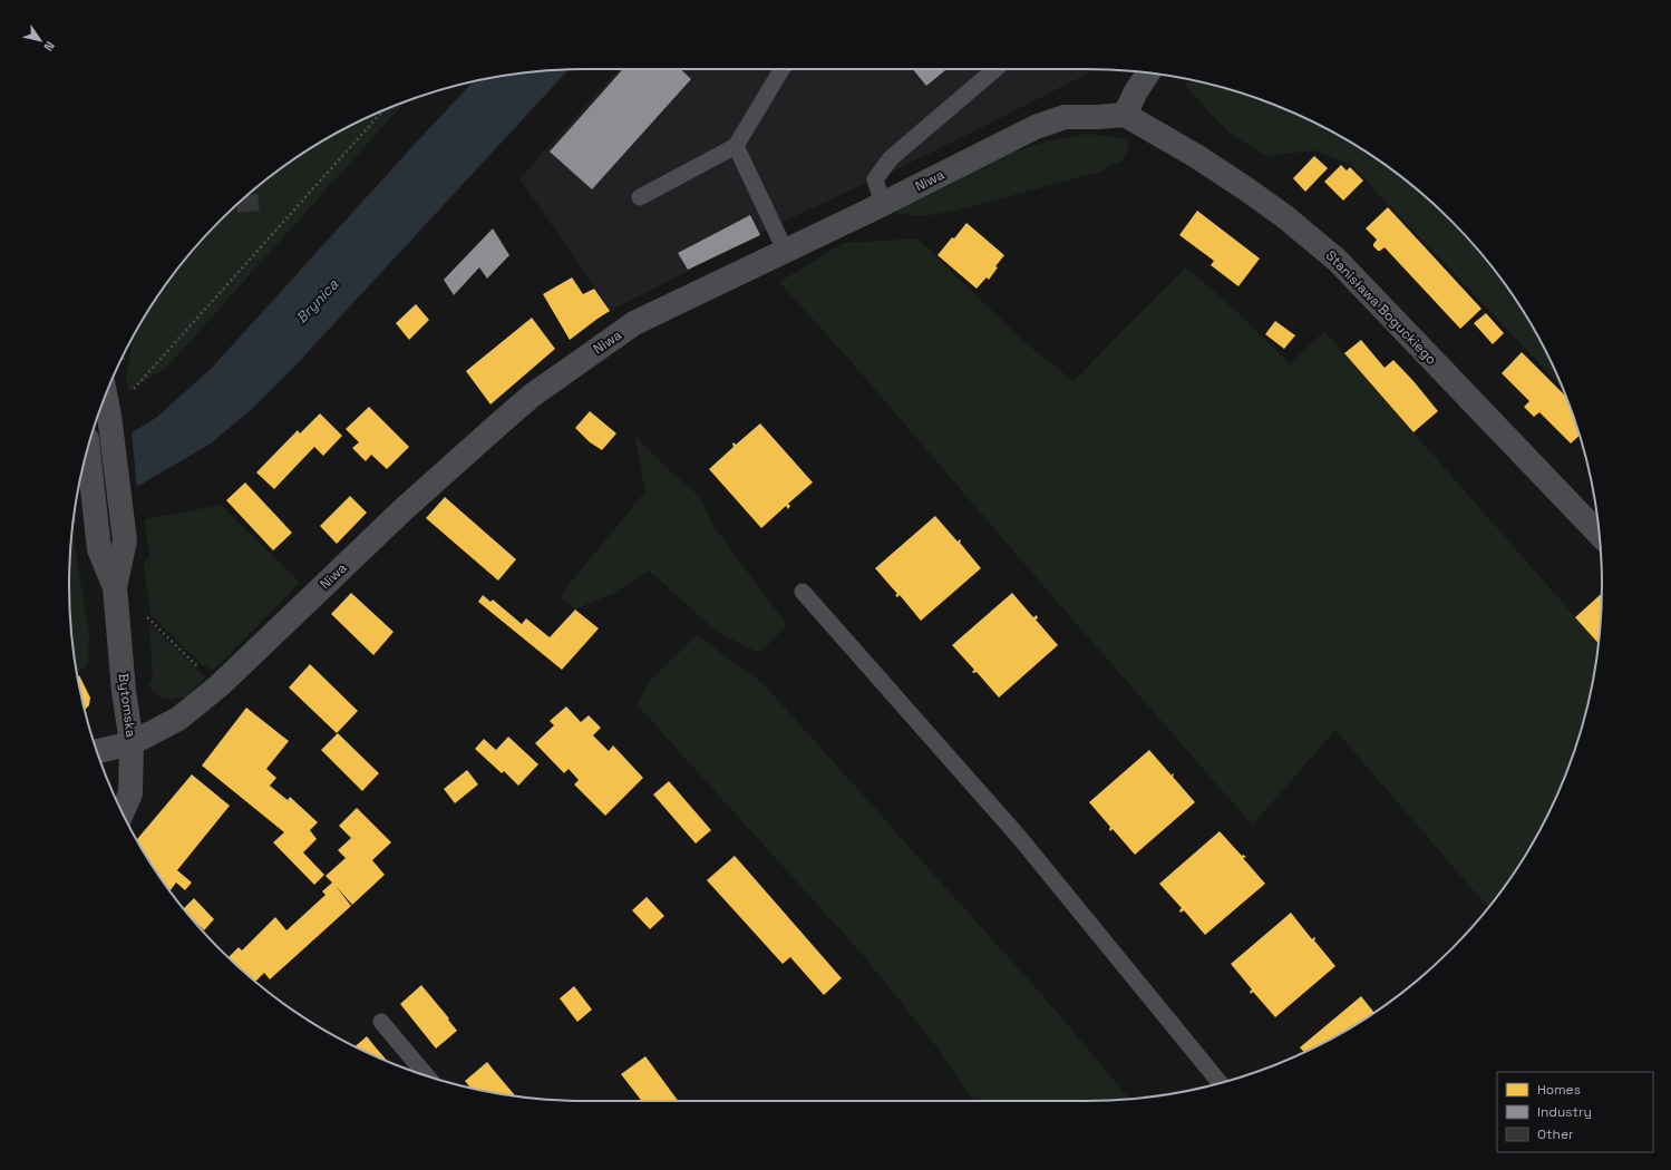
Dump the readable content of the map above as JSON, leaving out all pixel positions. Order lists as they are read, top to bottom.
{
  "streets": {
    "street": ["Niwa", "Stanisława Boguckiego", "Bytomska"]
  },
  "crossings": [
    ["Niwa", "Stanisława Boguckiego"],
    ["Niwa", "Bytomska"]
  ],
  "water": ["Brynica"],
  "legend": ["Homes", "Industry", "Other"],
  "north": "bottom right"
}
